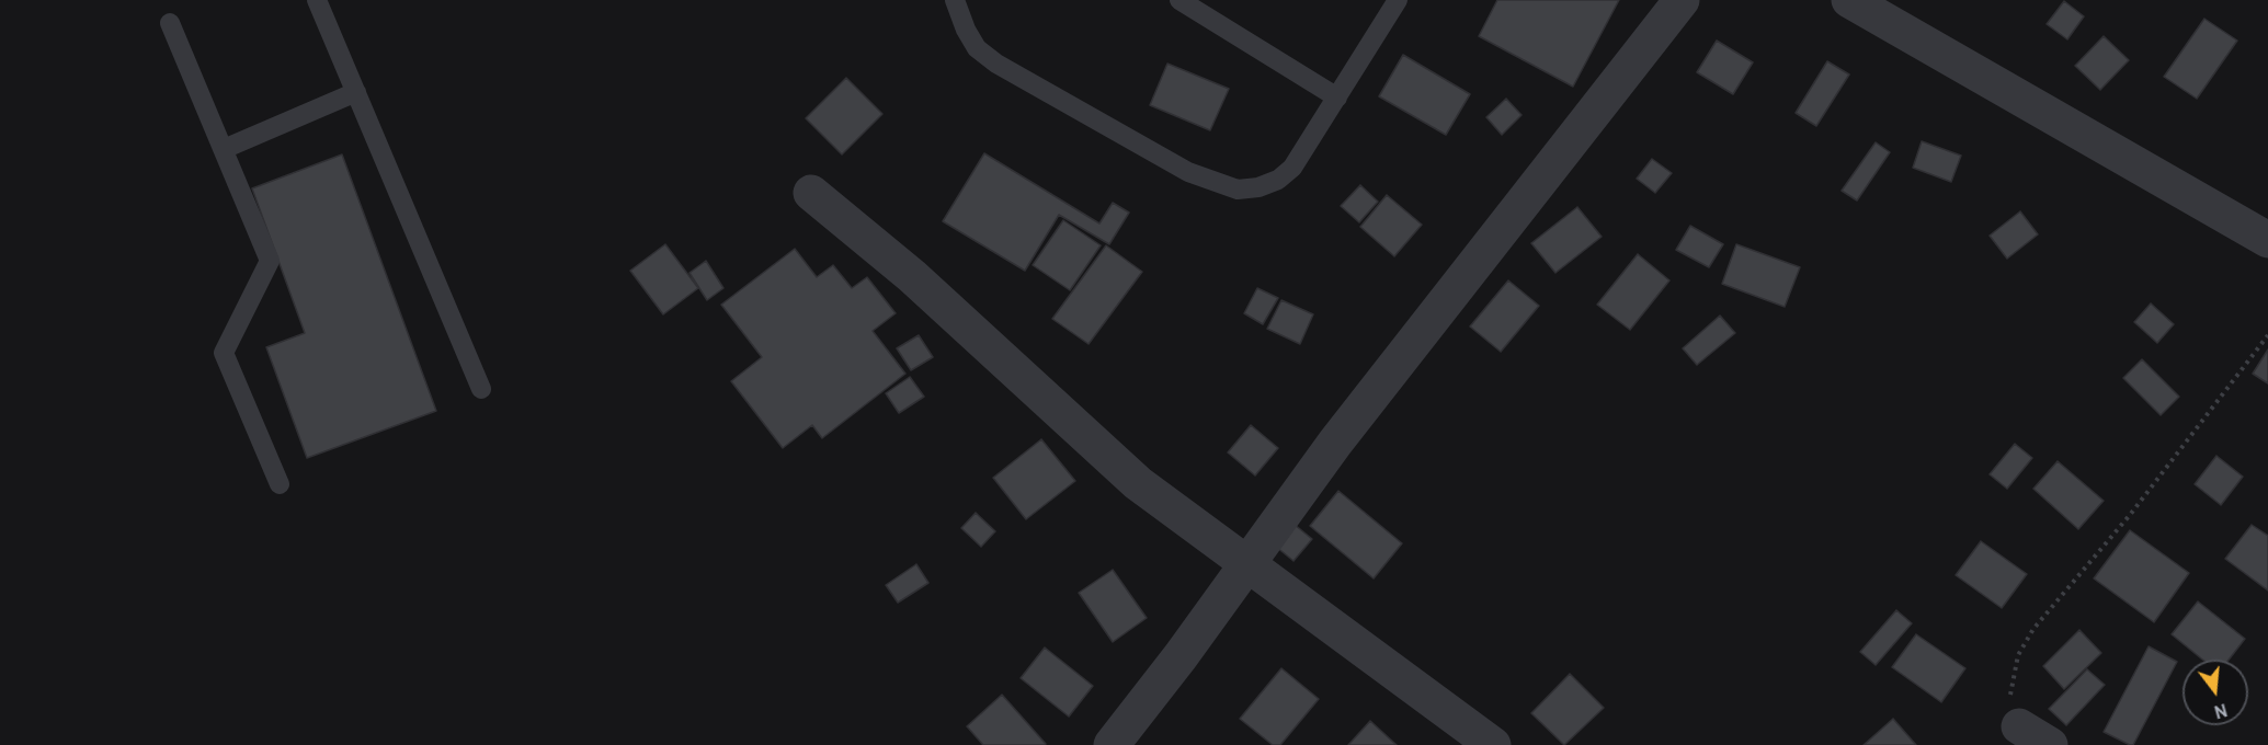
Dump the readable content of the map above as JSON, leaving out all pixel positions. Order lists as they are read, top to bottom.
{
  "north": "bottom"
}
